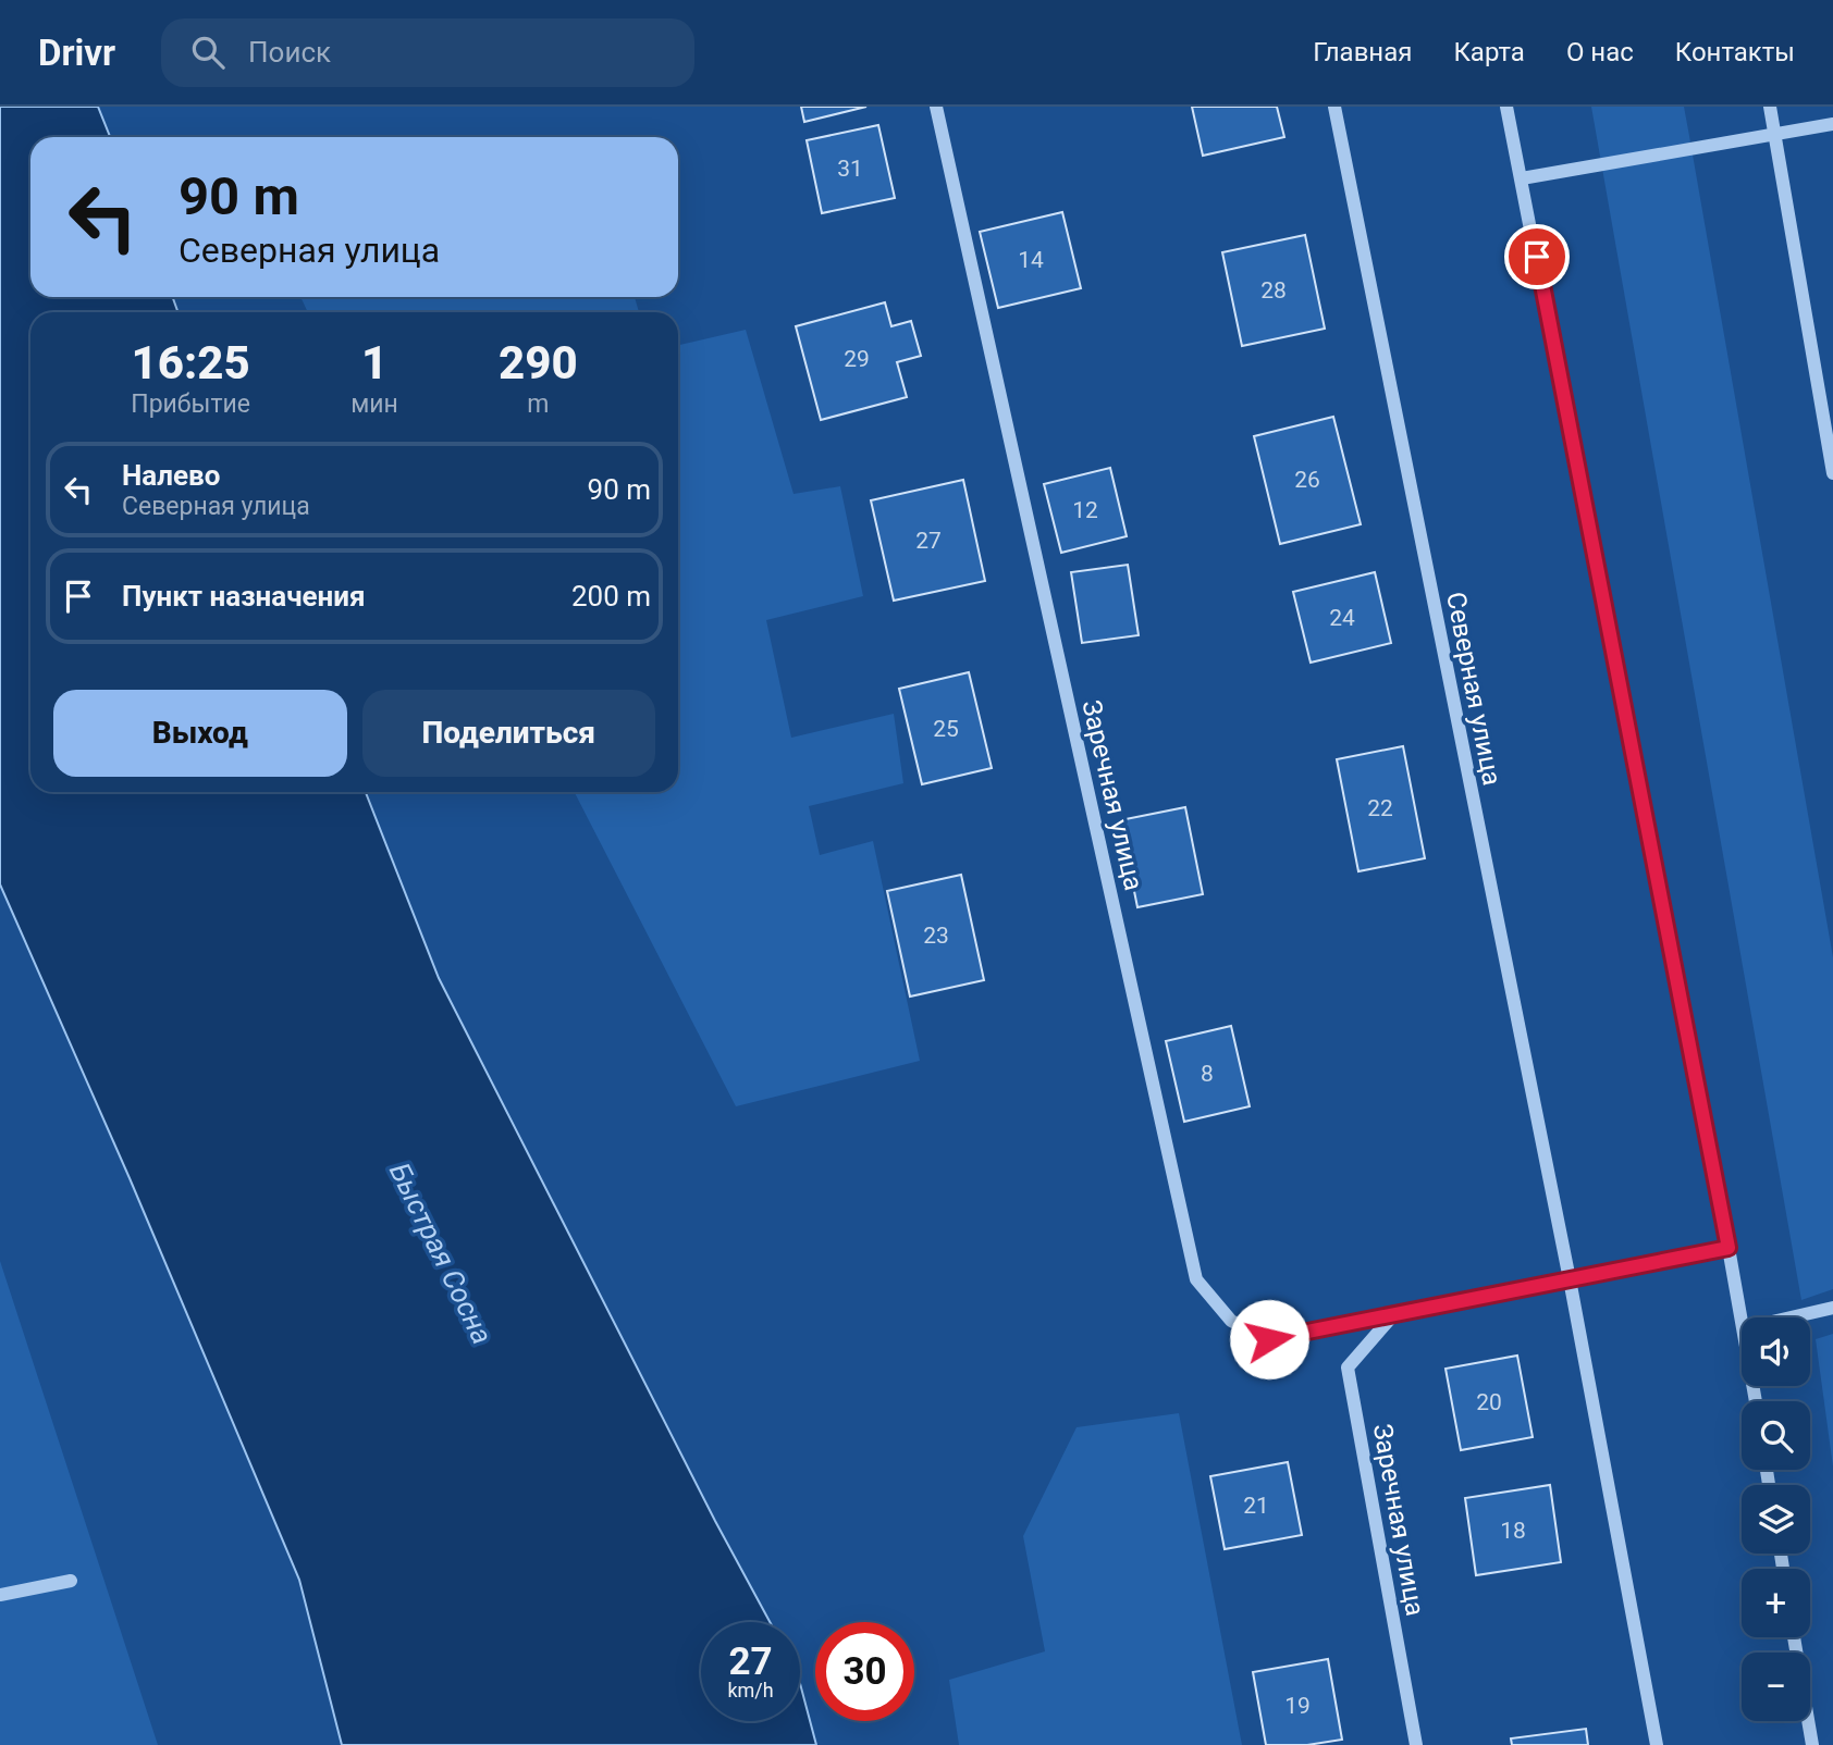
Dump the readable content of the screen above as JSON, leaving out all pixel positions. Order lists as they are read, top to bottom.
{
  "streets": {
    "street": ["Северная улица", "Заречная улица"]
  },
  "crossings": [
    ["Северная улица", "Заречная улица"]
  ],
  "water": ["Быстрая Сосна"],
  "house_numbers": [
    "31",
    "14",
    "28",
    "29",
    "26",
    "12",
    "27",
    "24",
    "25",
    "22",
    "23",
    "8",
    "20",
    "21",
    "18",
    "19"
  ],
  "page": {
    "header": "Drivr",
    "search": "Поиск",
    "nav": [
      "Главная",
      "Карта",
      "О нас",
      "Контакты"
    ],
    "turn": ["90 m", "Северная улица"],
    "eta": [
      "16:25",
      "Прибытие",
      "1",
      "мин",
      "290",
      "m"
    ],
    "list": [
      {
        "name": "Налево",
        "note": "Северная улица",
        "value": "90 m"
      },
      {
        "name": "Пункт назначения",
        "value": "200 m"
      }
    ],
    "buttons": ["Выход", "Поделиться"],
    "map_buttons": ["+", "−"],
    "speed": "27 km/h",
    "limit": "30"
  }
}
